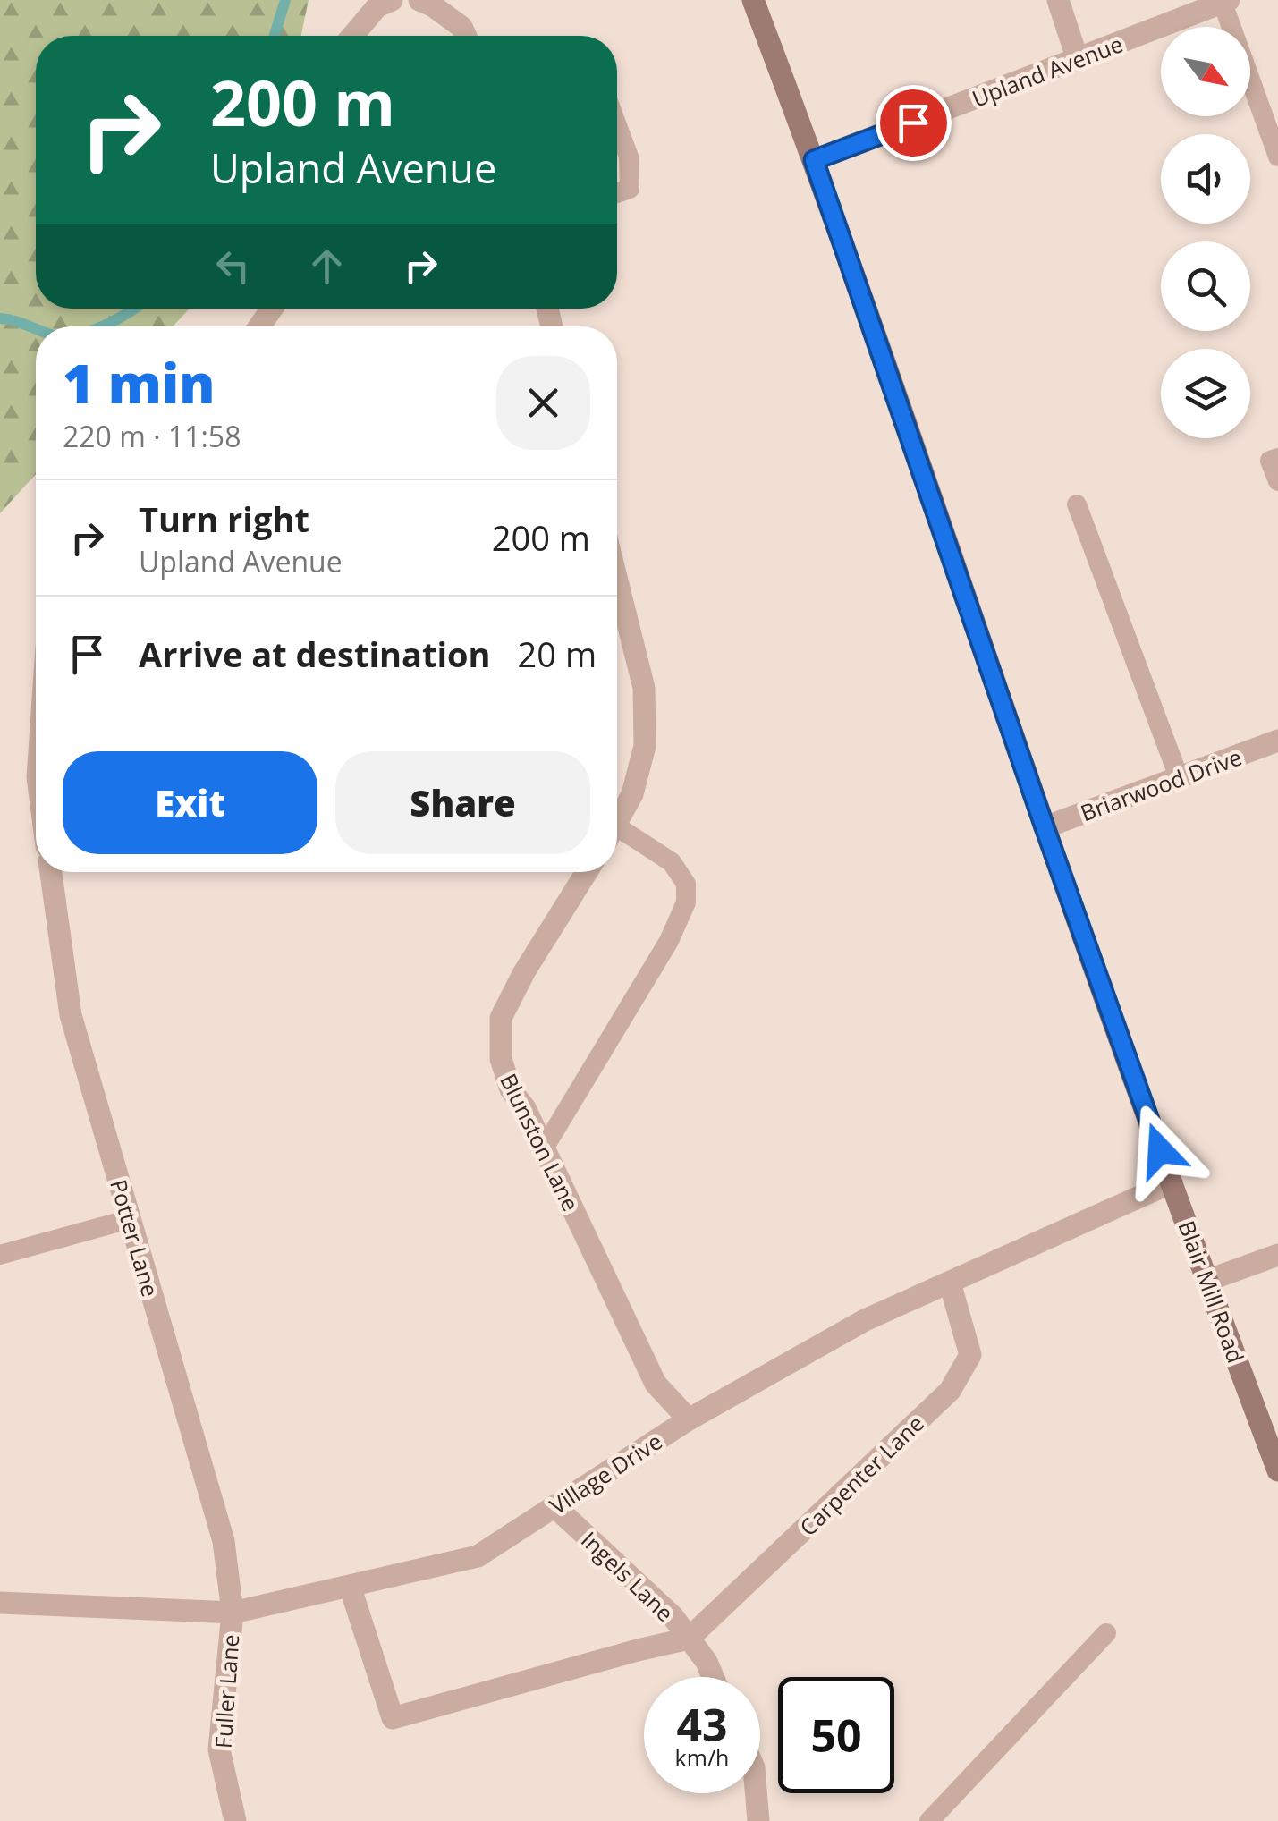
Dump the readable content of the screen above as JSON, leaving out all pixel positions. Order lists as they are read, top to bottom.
{
  "streets": {
    "main road": ["Blair Mill Road"],
    "street": [
      "Upland Avenue",
      "Briarwood Drive",
      "Blunston Lane",
      "Potter Lane",
      "Village Drive",
      "Carpenter Lane",
      "Ingels Lane",
      "Fuller Lane"
    ]
  },
  "crossings": [
    ["Upland Avenue", "Blair Mill Road"],
    ["Briarwood Drive", "Blair Mill Road"],
    ["Blunston Lane", "Village Drive"],
    ["Potter Lane", "Village Drive"],
    ["Potter Lane", "Fuller Lane"],
    ["Blair Mill Road", "Village Drive"],
    ["Village Drive", "Carpenter Lane"],
    ["Village Drive", "Ingels Lane"],
    ["Village Drive", "Fuller Lane"],
    ["Carpenter Lane", "Ingels Lane"]
  ],
  "north": "bottom right",
  "page": {
    "turn": ["200 m", "Upland Avenue"],
    "heading": ["1 min", "220 m · 11:58"],
    "list": [
      {
        "name": "Turn right",
        "note": "Upland Avenue",
        "value": "200 m"
      },
      {
        "name": "Arrive at destination",
        "value": "20 m"
      }
    ],
    "buttons": ["Exit", "Share"],
    "speed": "43 km/h",
    "limit": "50"
  }
}
